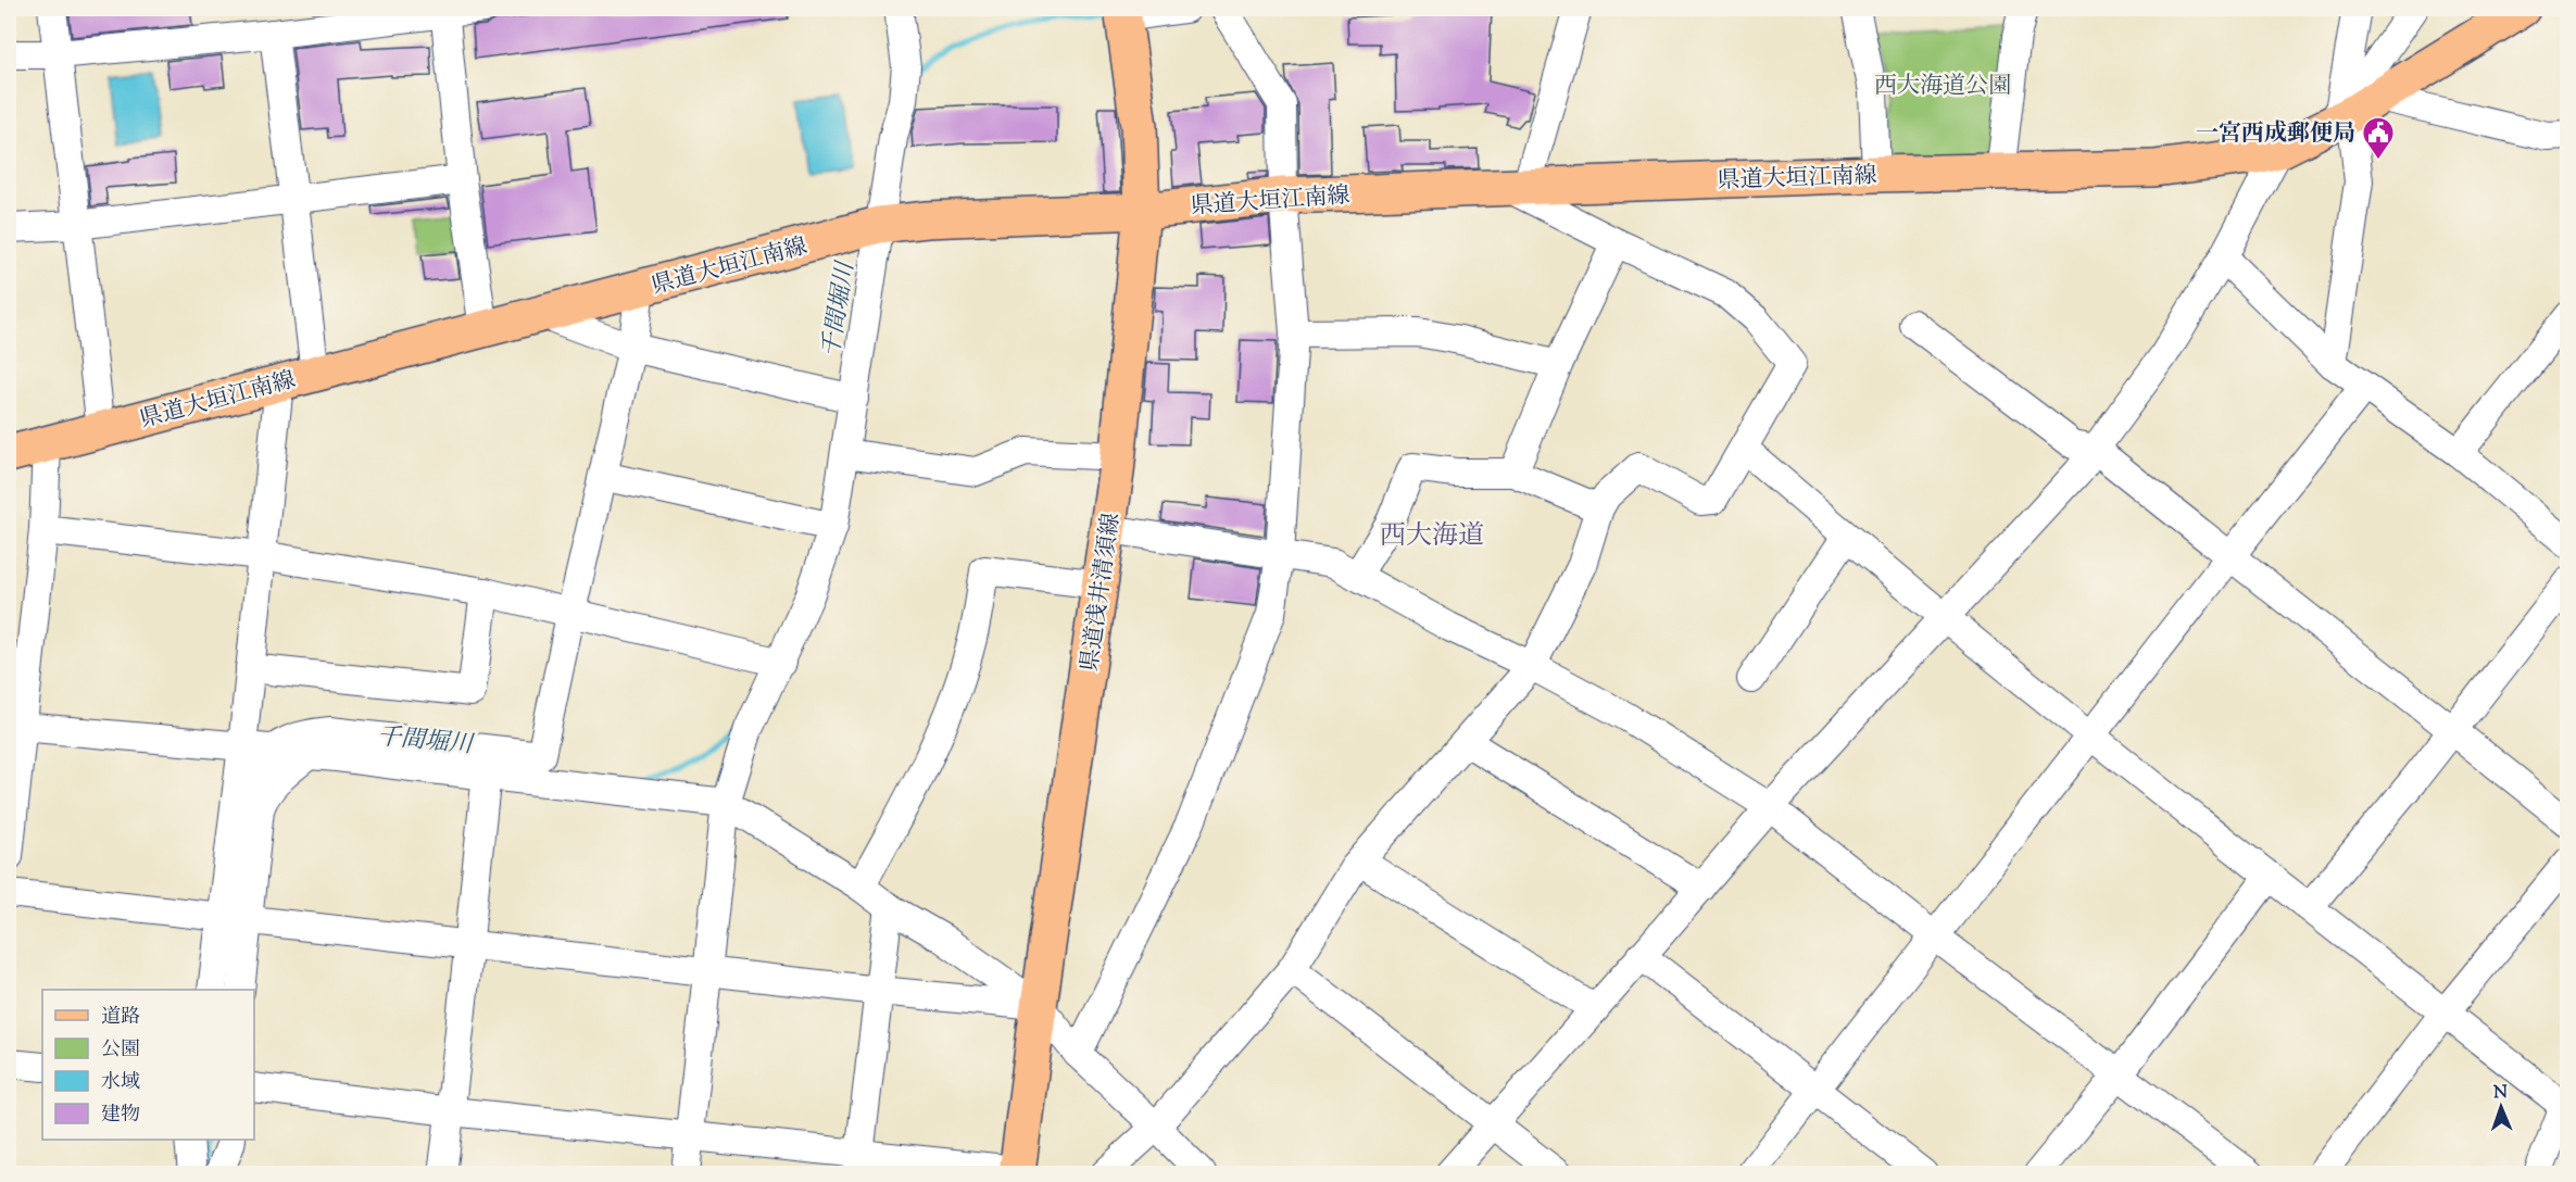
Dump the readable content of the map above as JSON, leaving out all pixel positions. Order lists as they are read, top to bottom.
{
  "streets": {
    "main road": ["県道大垣江南線", "県道浅井清須線"]
  },
  "crossings": [
    ["県道大垣江南線", "県道浅井清須線"]
  ],
  "districts": ["西大海道"],
  "water": ["千間堀川"],
  "parks": ["西大海道公園"],
  "places": {
    "public building": ["一宮西成郵便局"]
  },
  "legend": [
    "道路",
    "公園",
    "水域",
    "建物"
  ],
  "north": "top"
}
